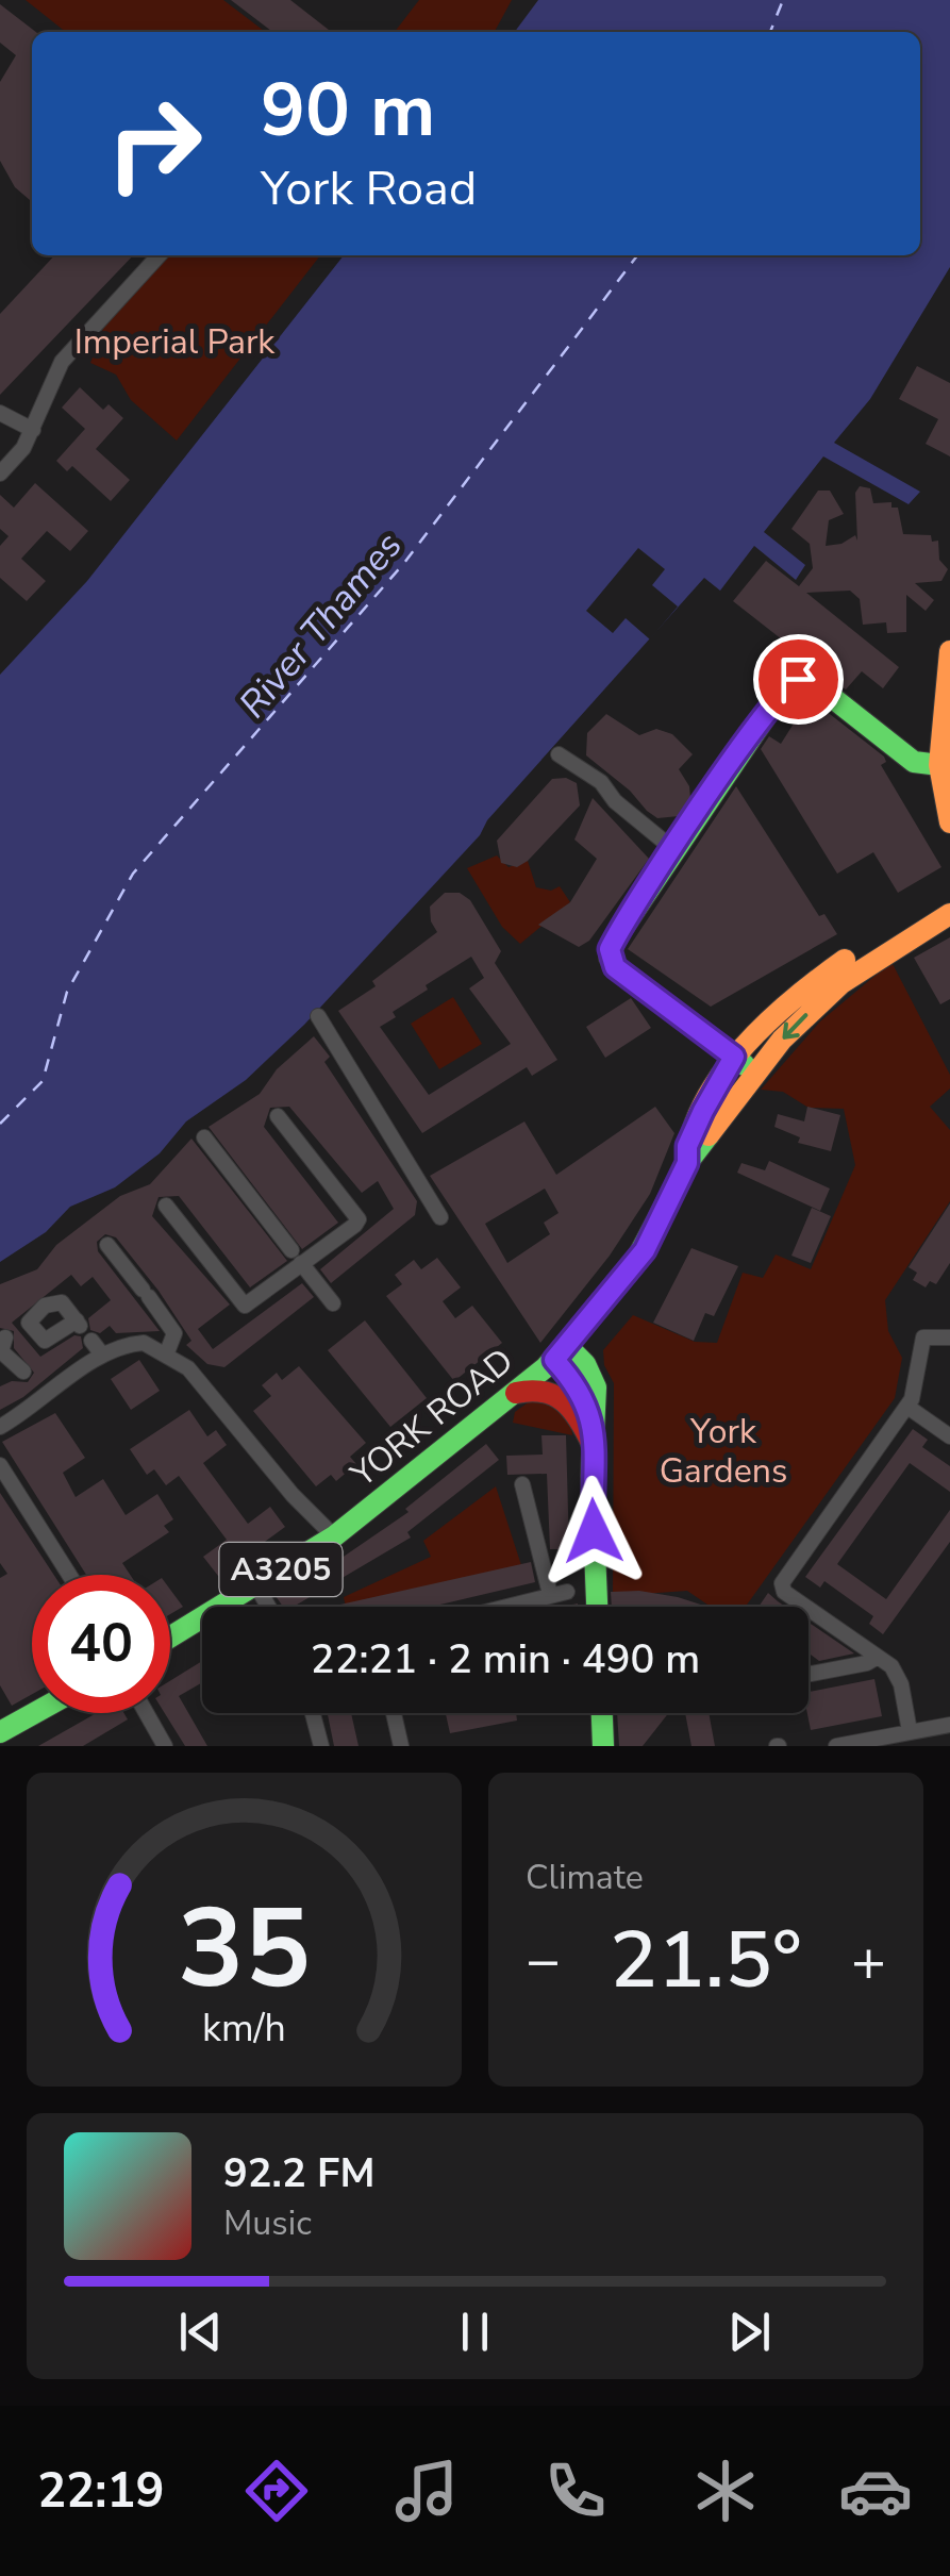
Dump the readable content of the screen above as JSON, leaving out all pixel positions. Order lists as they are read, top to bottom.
{
  "streets": {
    "main road": ["YORK ROAD", "A3205"]
  },
  "water": ["River Thames"],
  "parks": ["Imperial Park", "York Gardens"],
  "page": {
    "turn": ["90 m", "York Road"],
    "limit": "40",
    "trip": "22:21 · 2 min · 490 m",
    "tile": "Climate",
    "heat": ["−", "21.5°", "+"],
    "song": ["92.2 FM", "Music"],
    "tabs": "22:19",
    "gauge": ["35", "km/h"]
  }
}
